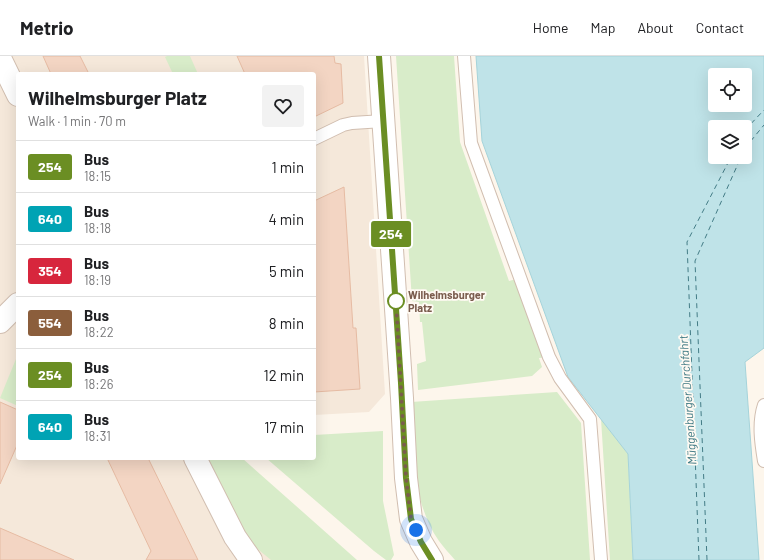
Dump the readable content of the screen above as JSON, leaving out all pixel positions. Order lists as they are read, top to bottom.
{
  "water": ["Müggenburger Durchfahrt"],
  "places": ["Wilhelmsburger Platz"],
  "lines": ["bus line 254"],
  "page": {
    "header": "Metrio",
    "nav": [
      "Home",
      "Map",
      "About",
      "Contact"
    ],
    "on_map": "254",
    "heading": ["Wilhelmsburger Platz", "Walk · 1 min · 70 m"],
    "list": [
      {
        "mark": "254",
        "name": "Bus",
        "note": "18:15",
        "value": "1 min"
      },
      {
        "mark": "640",
        "name": "Bus",
        "note": "18:18",
        "value": "4 min"
      },
      {
        "mark": "354",
        "name": "Bus",
        "note": "18:19",
        "value": "5 min"
      },
      {
        "mark": "554",
        "name": "Bus",
        "note": "18:22",
        "value": "8 min"
      },
      {
        "mark": "254",
        "name": "Bus",
        "note": "18:26",
        "value": "12 min"
      },
      {
        "mark": "640",
        "name": "Bus",
        "note": "18:31",
        "value": "17 min"
      }
    ]
  }
}
